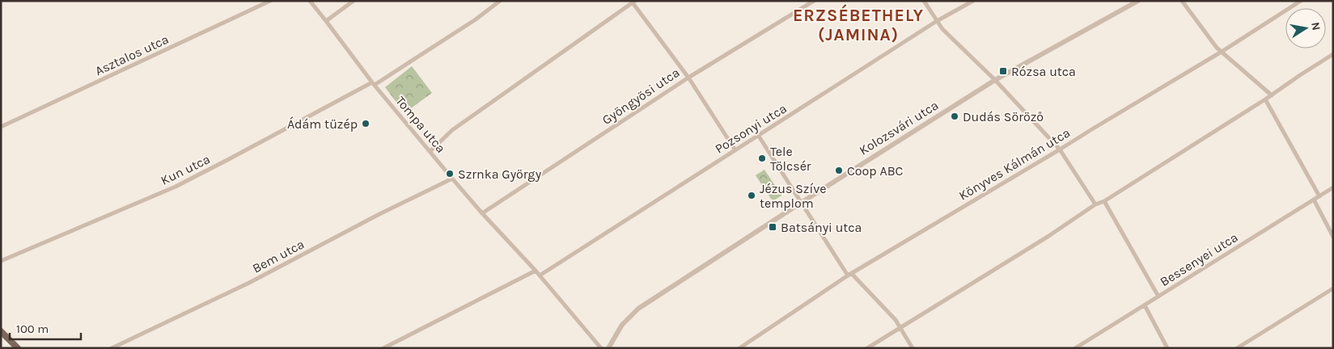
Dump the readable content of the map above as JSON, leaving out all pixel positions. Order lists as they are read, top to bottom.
{
  "streets": {
    "street": [
      "Asztalos utca",
      "Gyöngyösi utca",
      "Tompa utca",
      "Kolozsvári utca",
      "Pozsonyi utca",
      "Könyves Kálmán utca",
      "Kun utca",
      "Bem utca",
      "Bessenyei utca"
    ]
  },
  "crossings": [
    ["Gyöngyösi utca", "Tompa utca"],
    ["Tompa utca", "Pozsonyi utca"],
    ["Tompa utca", "Kun utca"],
    ["Tompa utca", "Bem utca"]
  ],
  "districts": ["ERZSÉBETHELY (JAMINA)"],
  "places": {
    "transit": ["Rózsa utca", "Batsányi utca"],
    "other": [
      "Dudás Söröző",
      "Ádám tüzép",
      "Tele Tölcsér",
      "Coop ABC",
      "Szrnka György",
      "Jézus Szíve templom"
    ]
  },
  "scale_bar": "100 m",
  "north": "right"
}
